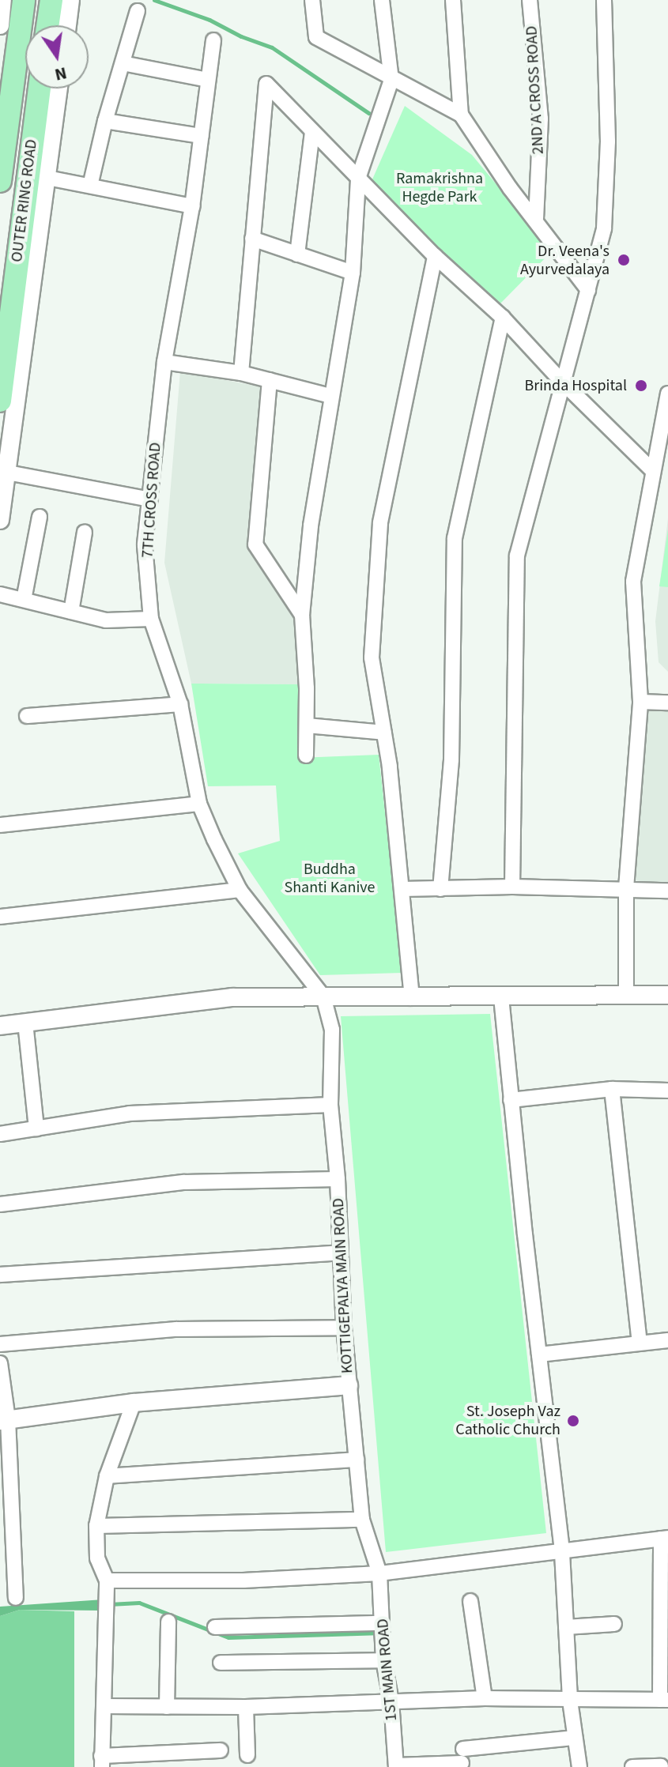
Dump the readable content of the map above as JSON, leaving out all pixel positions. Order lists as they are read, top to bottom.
{
  "streets": {
    "highway": ["OUTER RING ROAD"],
    "street": [
      "2ND A CROSS ROAD",
      "7TH CROSS ROAD",
      "KOTTIGEPALYA MAIN ROAD",
      "1ST MAIN ROAD"
    ]
  },
  "crossings": [
    ["7TH CROSS ROAD", "KOTTIGEPALYA MAIN ROAD"],
    ["KOTTIGEPALYA MAIN ROAD", "1ST MAIN ROAD"]
  ],
  "parks": ["Ramakrishna Hegde Park", "Buddha Shanti Kanive"],
  "places": ["Dr. Veena's Ayurvedalaya", "Brinda Hospital", "St. Joseph Vaz Catholic Church"],
  "north": "bottom"
}
